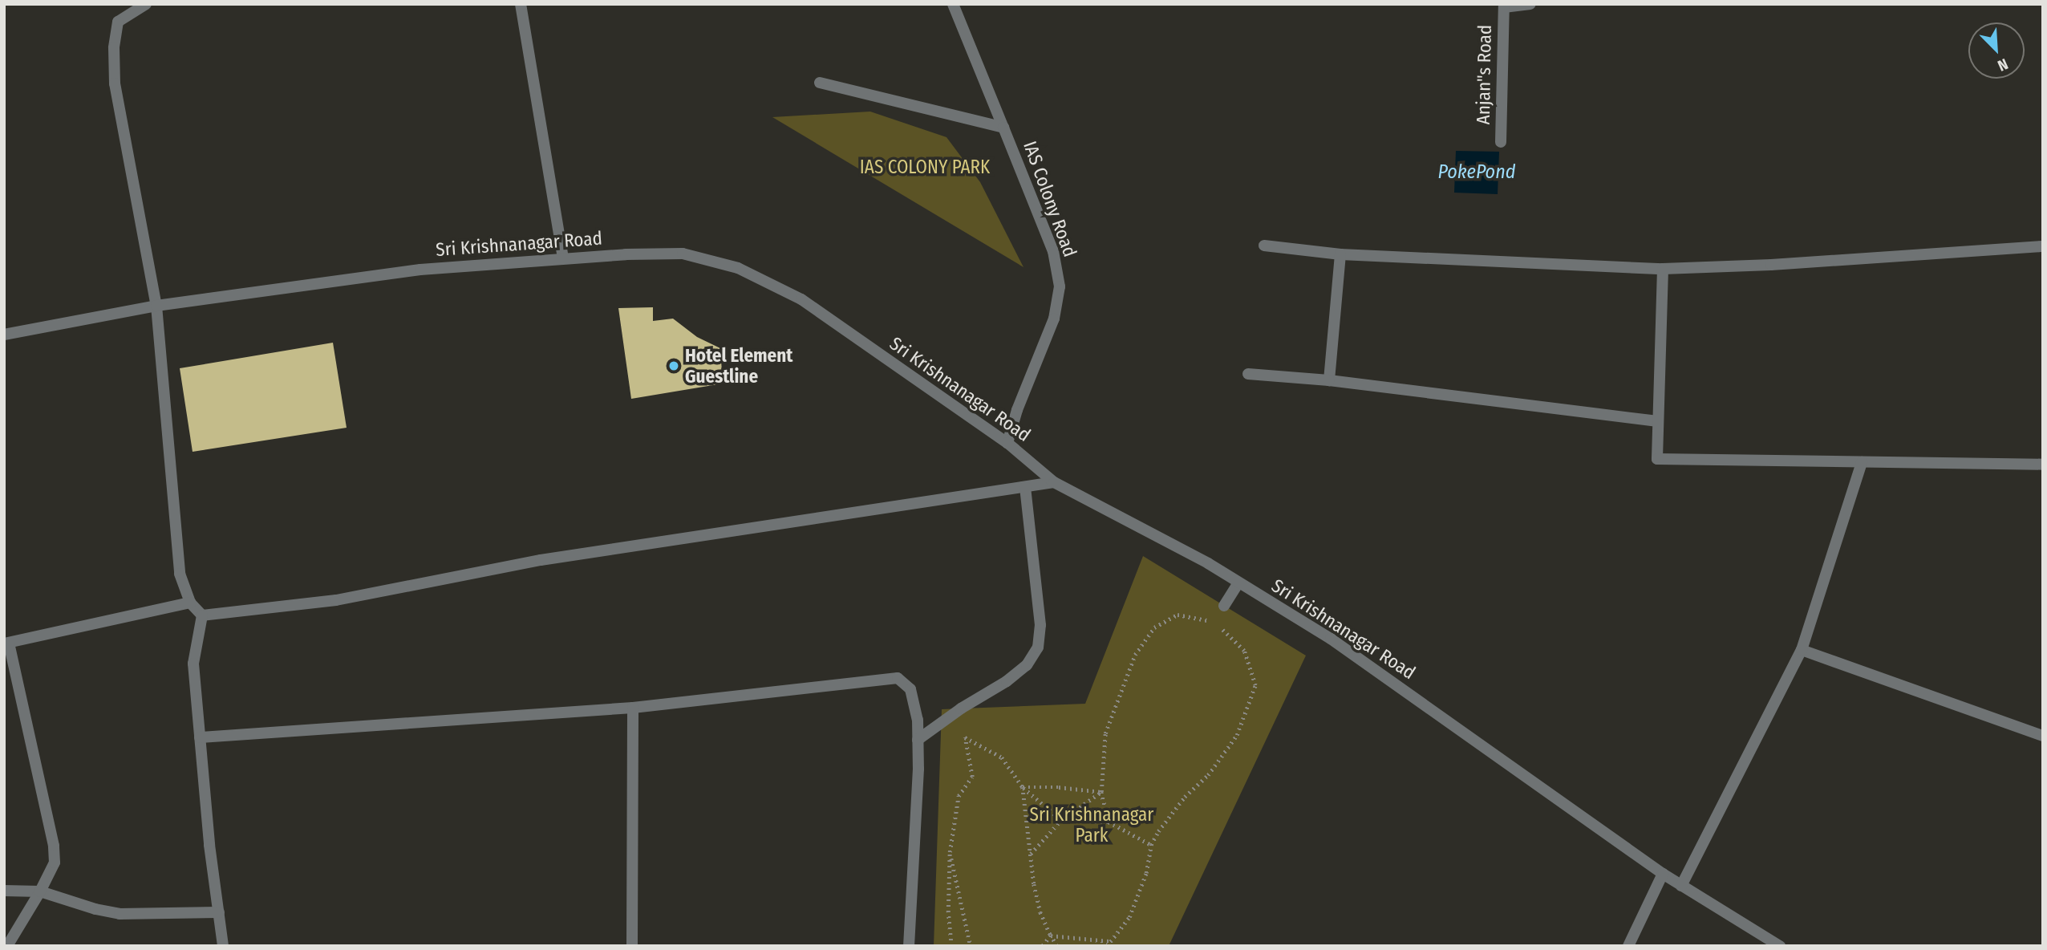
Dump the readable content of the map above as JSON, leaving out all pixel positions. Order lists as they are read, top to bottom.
{
  "streets": {
    "street": ["Anjan\"s Road", "IAS Colony Road", "Sri Krishnanagar Road"]
  },
  "crossings": [
    ["IAS Colony Road", "Sri Krishnanagar Road"]
  ],
  "water": ["PokePond"],
  "parks": ["IAS COLONY PARK", "Sri Krishnanagar Park"],
  "places": ["Hotel Element Guestline"],
  "north": "bottom right"
}
